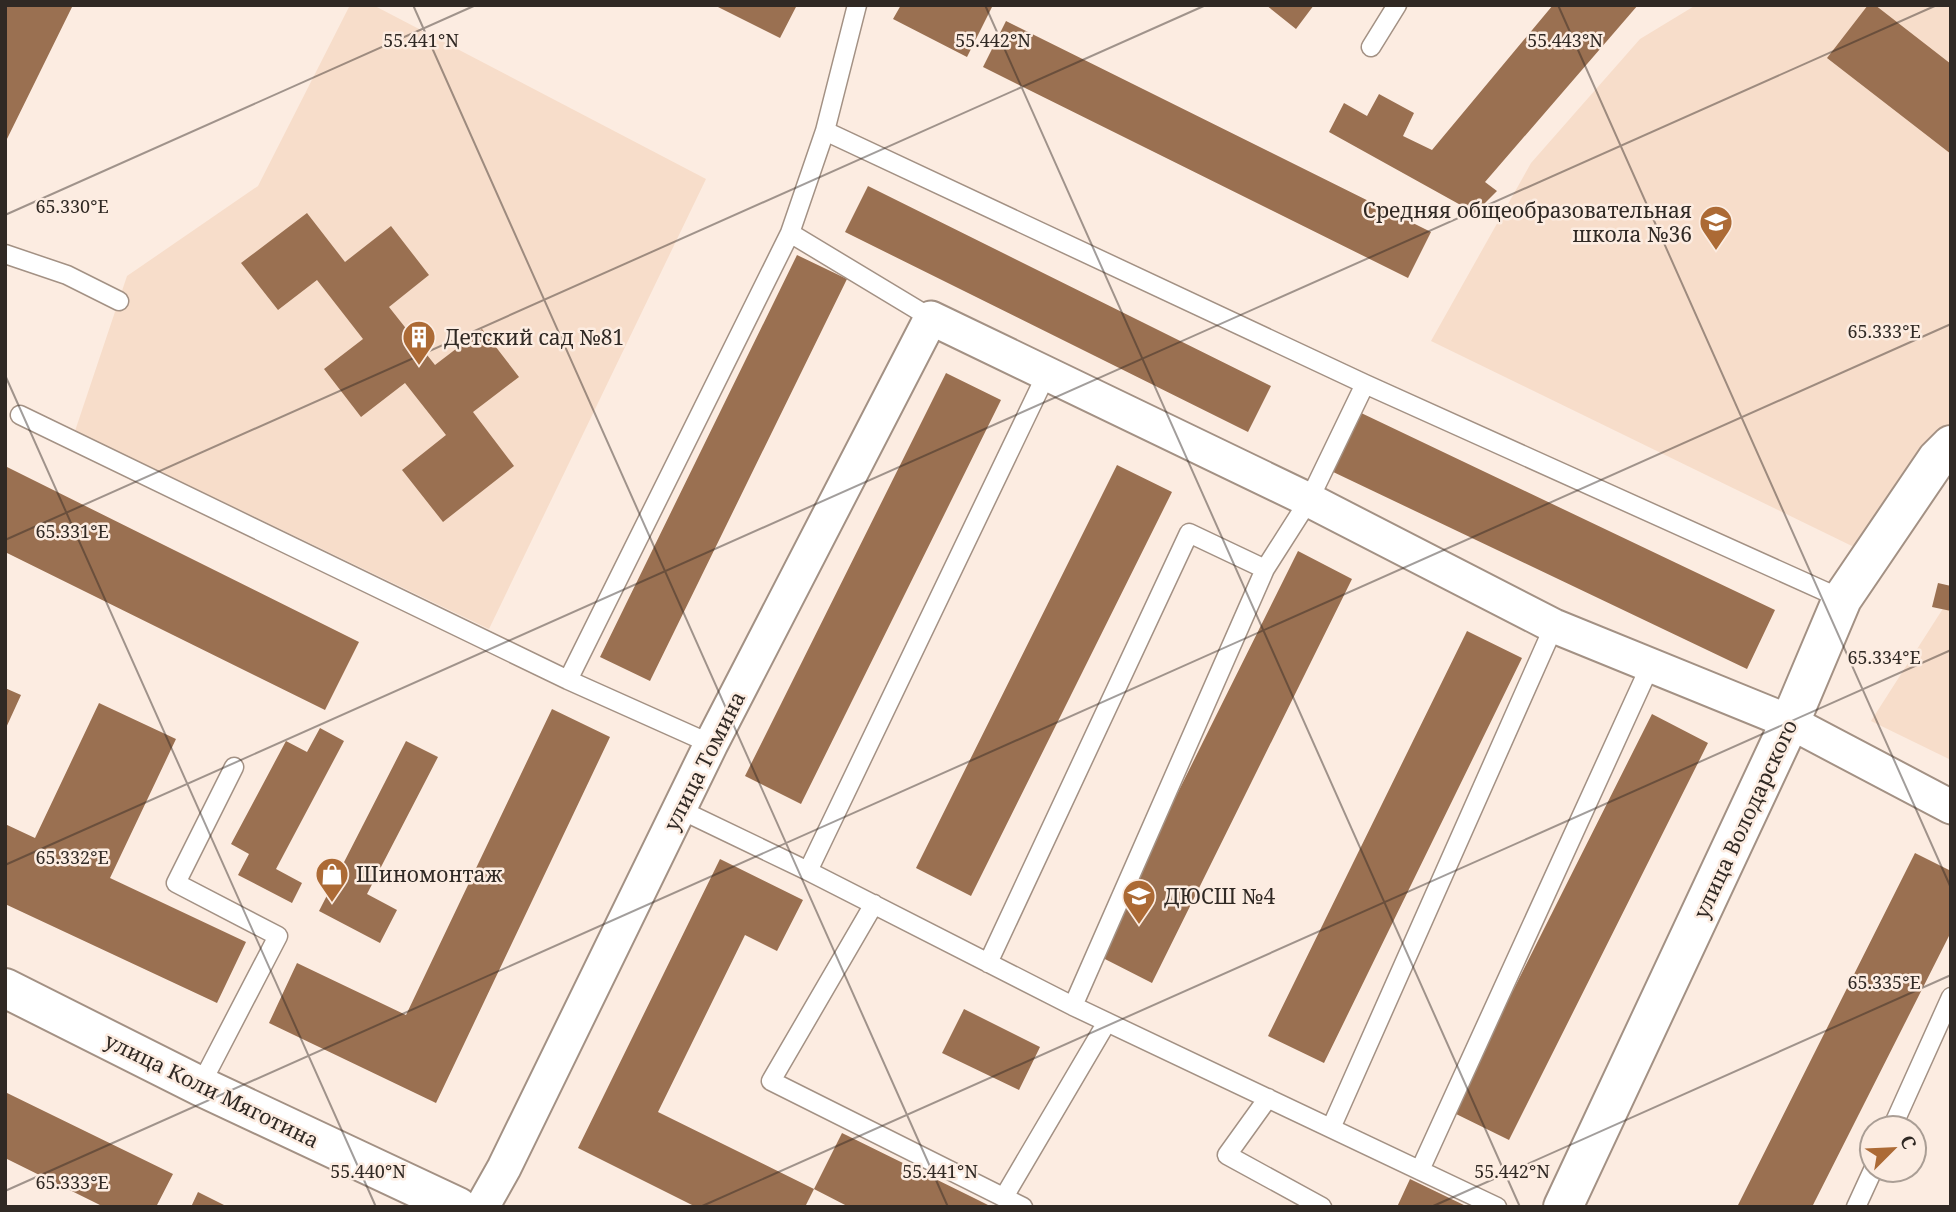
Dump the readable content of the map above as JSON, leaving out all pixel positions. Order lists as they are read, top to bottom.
{
  "streets": {
    "street": ["улица Томина", "улица Володарского", "улица Коли Мяготина"]
  },
  "places": {
    "school or university": ["Средняя общеобразовательная школа №36", "ДЮСШ №4"],
    "building": ["Детский сад №81"],
    "shop": ["Шиномонтаж"]
  },
  "north": "top right",
  "coordinates": [
    "55.441°N",
    "55.442°N",
    "55.443°N",
    "65.330°E",
    "65.333°E",
    "65.331°E",
    "65.334°E",
    "65.332°E",
    "65.335°E",
    "55.440°N"
  ]
}
